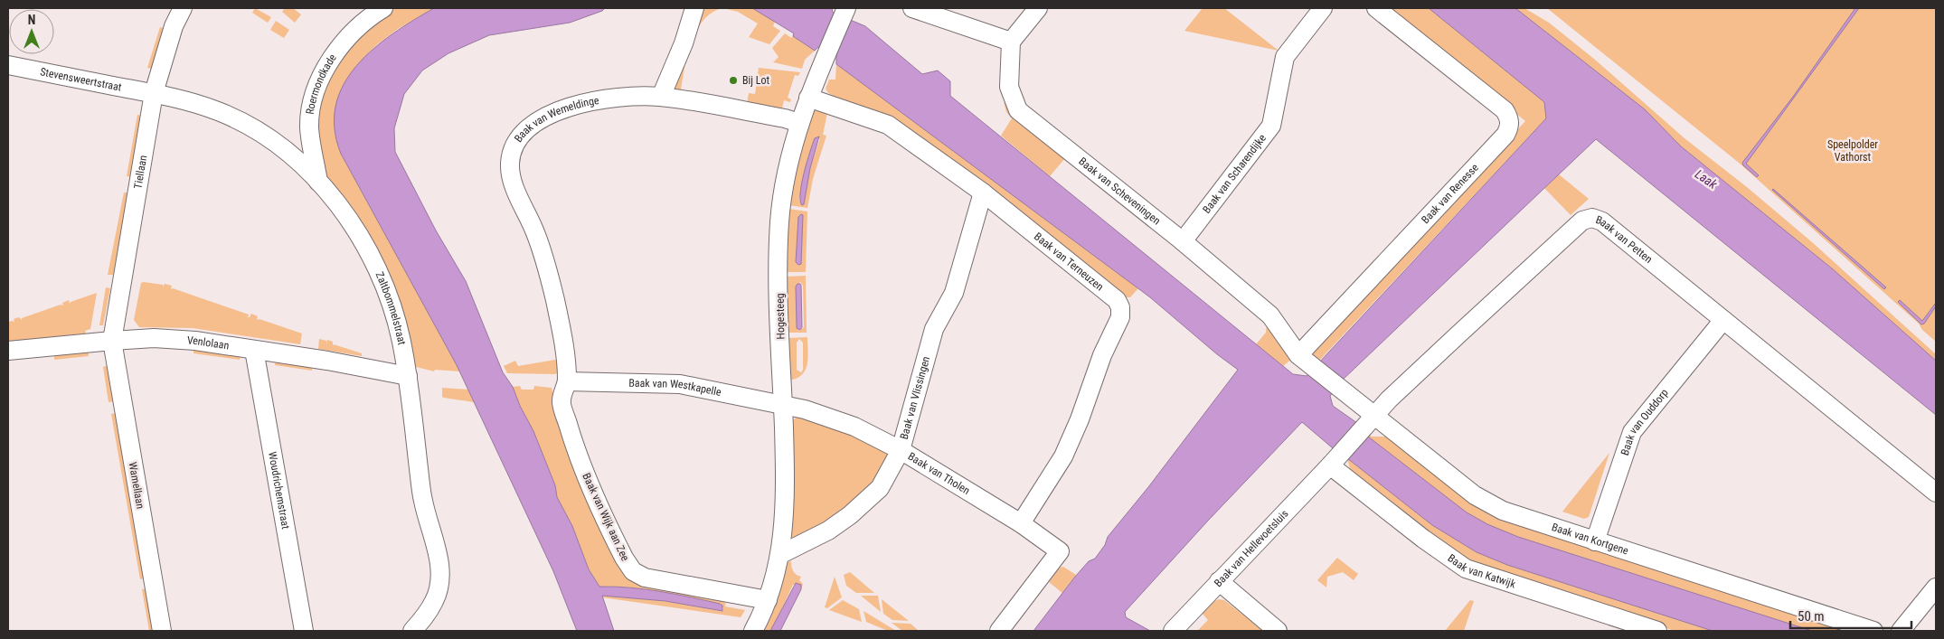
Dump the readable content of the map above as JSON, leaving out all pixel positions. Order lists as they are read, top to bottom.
{
  "streets": {
    "street": [
      "Stevensweertstraat",
      "Roermondkade",
      "Baak van Wemeldinge",
      "Tiellaan",
      "Baak van Scharendijke",
      "Baak van Scheveningen",
      "Baak van Renesse",
      "Baak van Petten",
      "Baak van Terneuzen",
      "Zaltbommelstraat",
      "Hogesteeg",
      "Venlolaan",
      "Baak van Westkapelle",
      "Baak van Vlissingen",
      "Baak van Ouddorp",
      "Baak van Tholen",
      "Wamellaan",
      "Woudrichemstraat",
      "Baak van Wijk aan Zee",
      "Baak van Kortgene",
      "Baak van Hellevoetsluis",
      "Baak van Katwijk"
    ]
  },
  "crossings": [
    ["Stevensweertstraat", "Tiellaan"],
    ["Stevensweertstraat", "Zaltbommelstraat"],
    ["Roermondkade", "Zaltbommelstraat"],
    ["Baak van Wemeldinge", "Hogesteeg"],
    ["Baak van Wemeldinge", "Baak van Westkapelle"],
    ["Baak van Wemeldinge", "Baak van Wijk aan Zee"],
    ["Tiellaan", "Zaltbommelstraat"],
    ["Tiellaan", "Venlolaan"],
    ["Tiellaan", "Wamellaan"],
    ["Baak van Scharendijke", "Baak van Scheveningen"],
    ["Baak van Scheveningen", "Baak van Renesse"],
    ["Baak van Scheveningen", "Baak van Kortgene"],
    ["Baak van Renesse", "Baak van Kortgene"],
    ["Baak van Petten", "Baak van Ouddorp"],
    ["Baak van Petten", "Baak van Kortgene"],
    ["Baak van Petten", "Baak van Hellevoetsluis"],
    ["Baak van Petten", "Baak van Katwijk"],
    ["Baak van Terneuzen", "Hogesteeg"],
    ["Baak van Terneuzen", "Baak van Vlissingen"],
    ["Baak van Terneuzen", "Baak van Tholen"],
    ["Zaltbommelstraat", "Venlolaan"],
    ["Hogesteeg", "Baak van Westkapelle"],
    ["Hogesteeg", "Baak van Vlissingen"],
    ["Hogesteeg", "Baak van Tholen"],
    ["Hogesteeg", "Baak van Wijk aan Zee"],
    ["Venlolaan", "Wamellaan"],
    ["Venlolaan", "Woudrichemstraat"],
    ["Baak van Westkapelle", "Baak van Tholen"],
    ["Baak van Westkapelle", "Baak van Wijk aan Zee"],
    ["Baak van Vlissingen", "Baak van Tholen"],
    ["Baak van Ouddorp", "Baak van Kortgene"],
    ["Baak van Hellevoetsluis", "Baak van Katwijk"]
  ],
  "water": ["Laak"],
  "parks": ["Speelpolder Vathorst"],
  "places": ["Bij Lot"],
  "scale_bar": "50 m",
  "north": "top"
}
